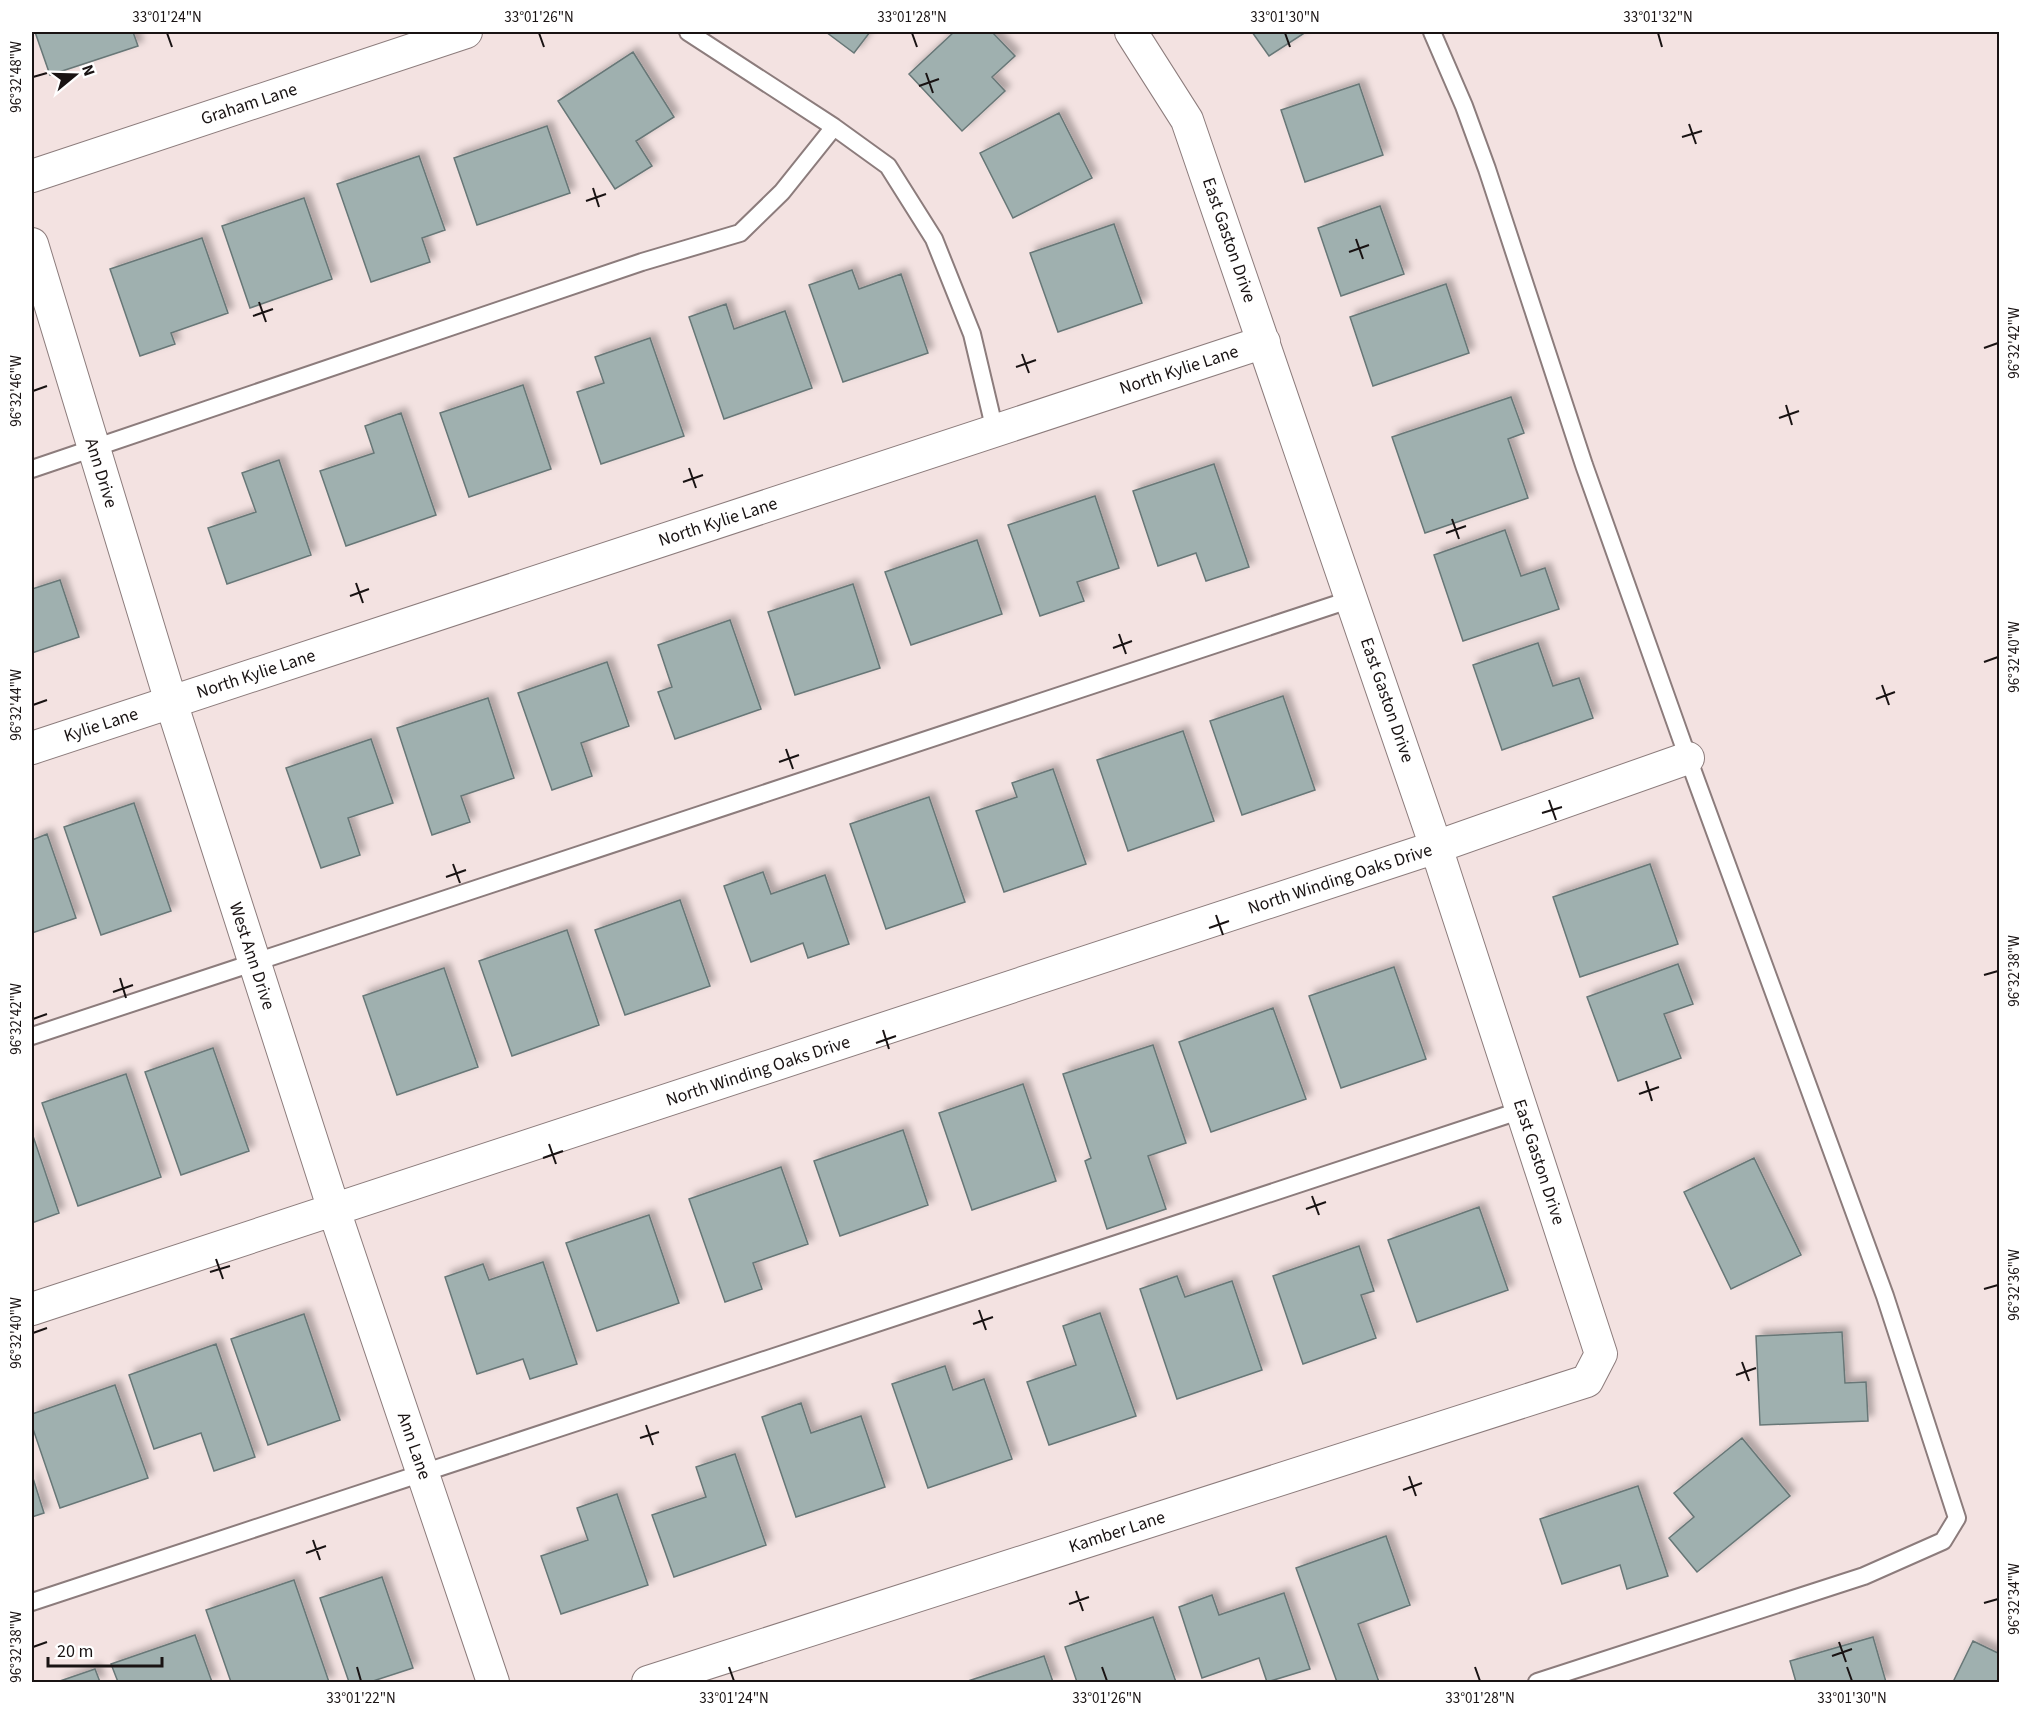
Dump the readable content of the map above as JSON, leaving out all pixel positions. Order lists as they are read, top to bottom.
{
  "streets": {
    "street": [
      "Graham Lane",
      "East Gaston Drive",
      "North Kylie Lane",
      "Ann Drive",
      "Kylie Lane",
      "North Winding Oaks Drive",
      "West Ann Drive",
      "Ann Lane",
      "Kamber Lane"
    ]
  },
  "crossings": [
    ["East Gaston Drive", "North Kylie Lane"],
    ["East Gaston Drive", "North Winding Oaks Drive"],
    ["East Gaston Drive", "Kamber Lane"],
    ["North Kylie Lane", "Ann Drive"],
    ["North Kylie Lane", "Kylie Lane"],
    ["North Kylie Lane", "West Ann Drive"],
    ["Ann Drive", "Kylie Lane"],
    ["Ann Drive", "West Ann Drive"],
    ["Kylie Lane", "West Ann Drive"],
    ["North Winding Oaks Drive", "West Ann Drive"],
    ["North Winding Oaks Drive", "Ann Lane"],
    ["West Ann Drive", "Ann Lane"]
  ],
  "scale_bar": "20 m",
  "north": "right",
  "coordinates": [
    "33°01'24\"N",
    "33°01'26\"N",
    "33°01'28\"N",
    "33°01'30\"N",
    "33°01'32\"N",
    "96°32'48\"W",
    "96°32'42\"W",
    "96°32'46\"W",
    "96°32'40\"W",
    "96°32'44\"W",
    "96°32'38\"W",
    "96°32'36\"W",
    "96°32'34\"W",
    "33°01'22\"N"
  ]
}
